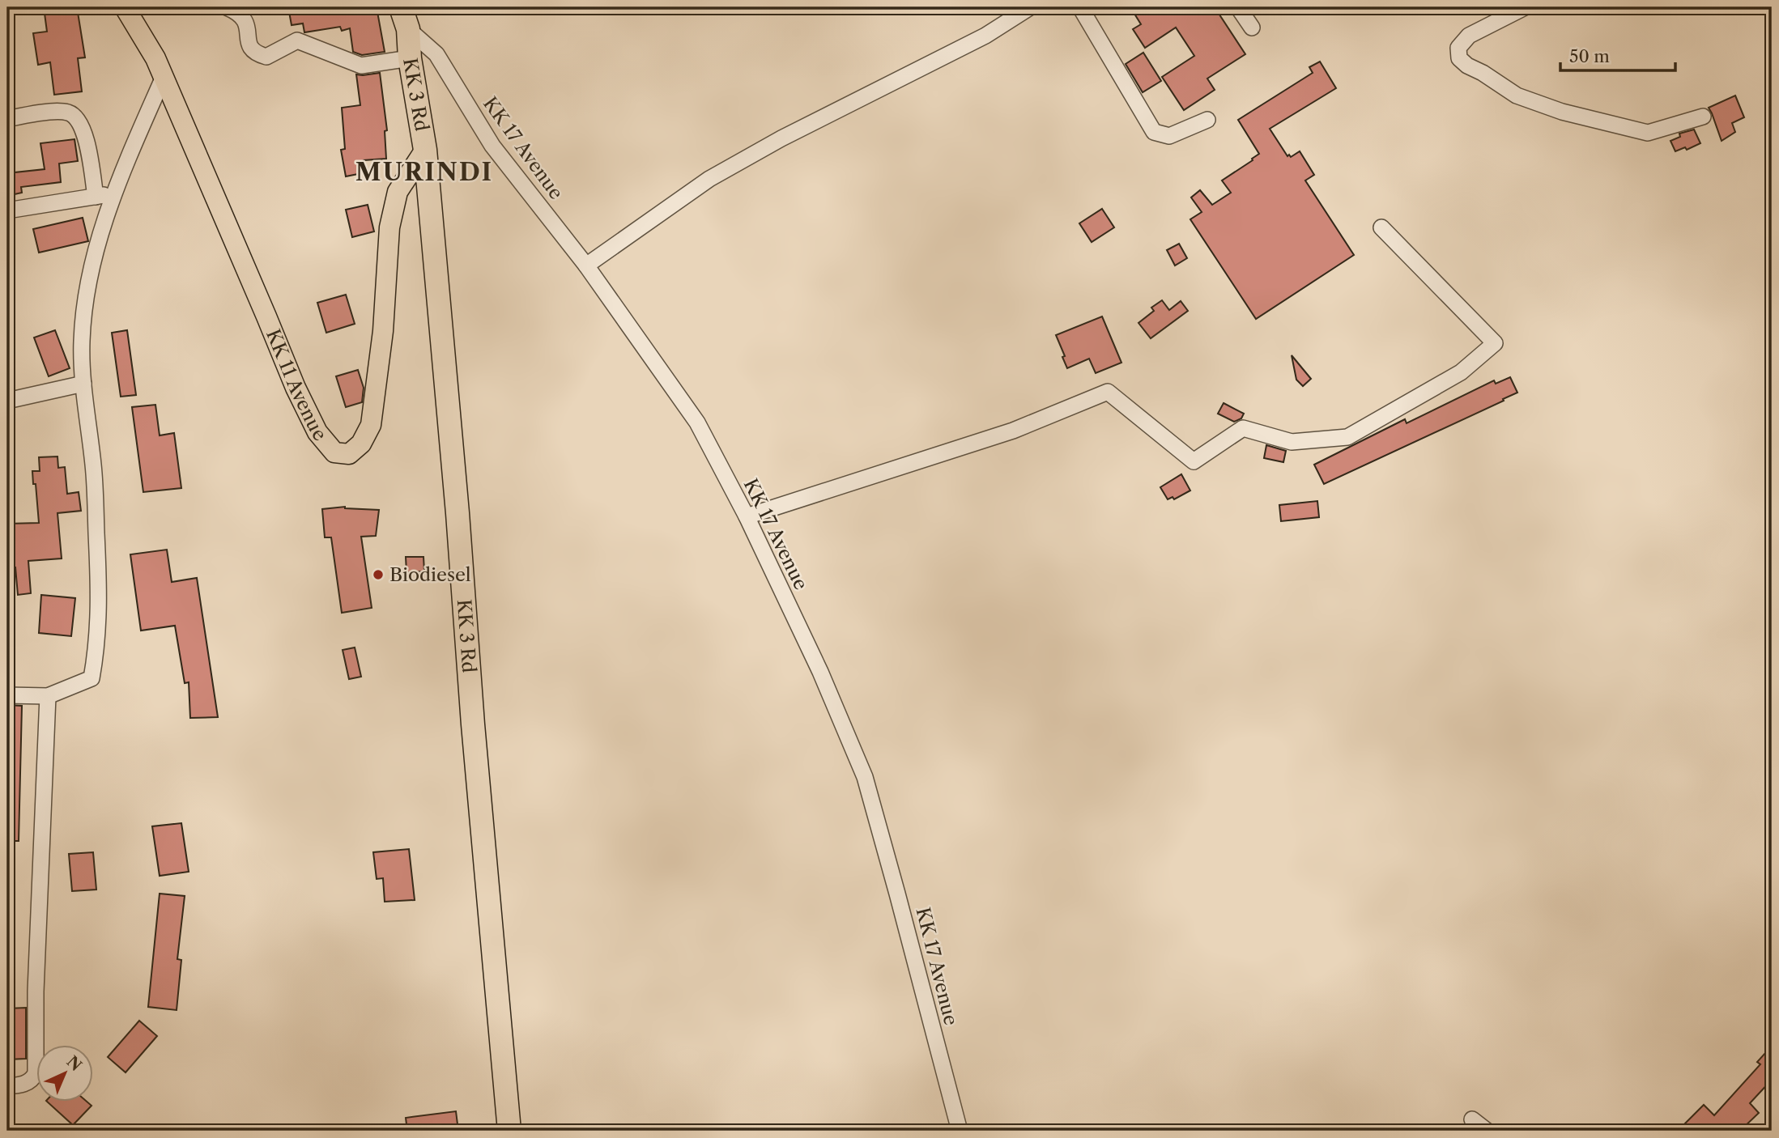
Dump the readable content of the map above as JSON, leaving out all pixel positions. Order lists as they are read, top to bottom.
{
  "streets": {
    "highway": ["KK 3 Rd"],
    "main road": ["KK 11 Avenue"],
    "street": ["KK 17 Avenue"]
  },
  "crossings": [
    ["KK 3 Rd", "KK 17 Avenue"],
    ["KK 3 Rd", "KK 11 Avenue"]
  ],
  "districts": ["MURINDI"],
  "places": ["Biodiesel"],
  "scale_bar": "50 m",
  "north": "top right"
}
